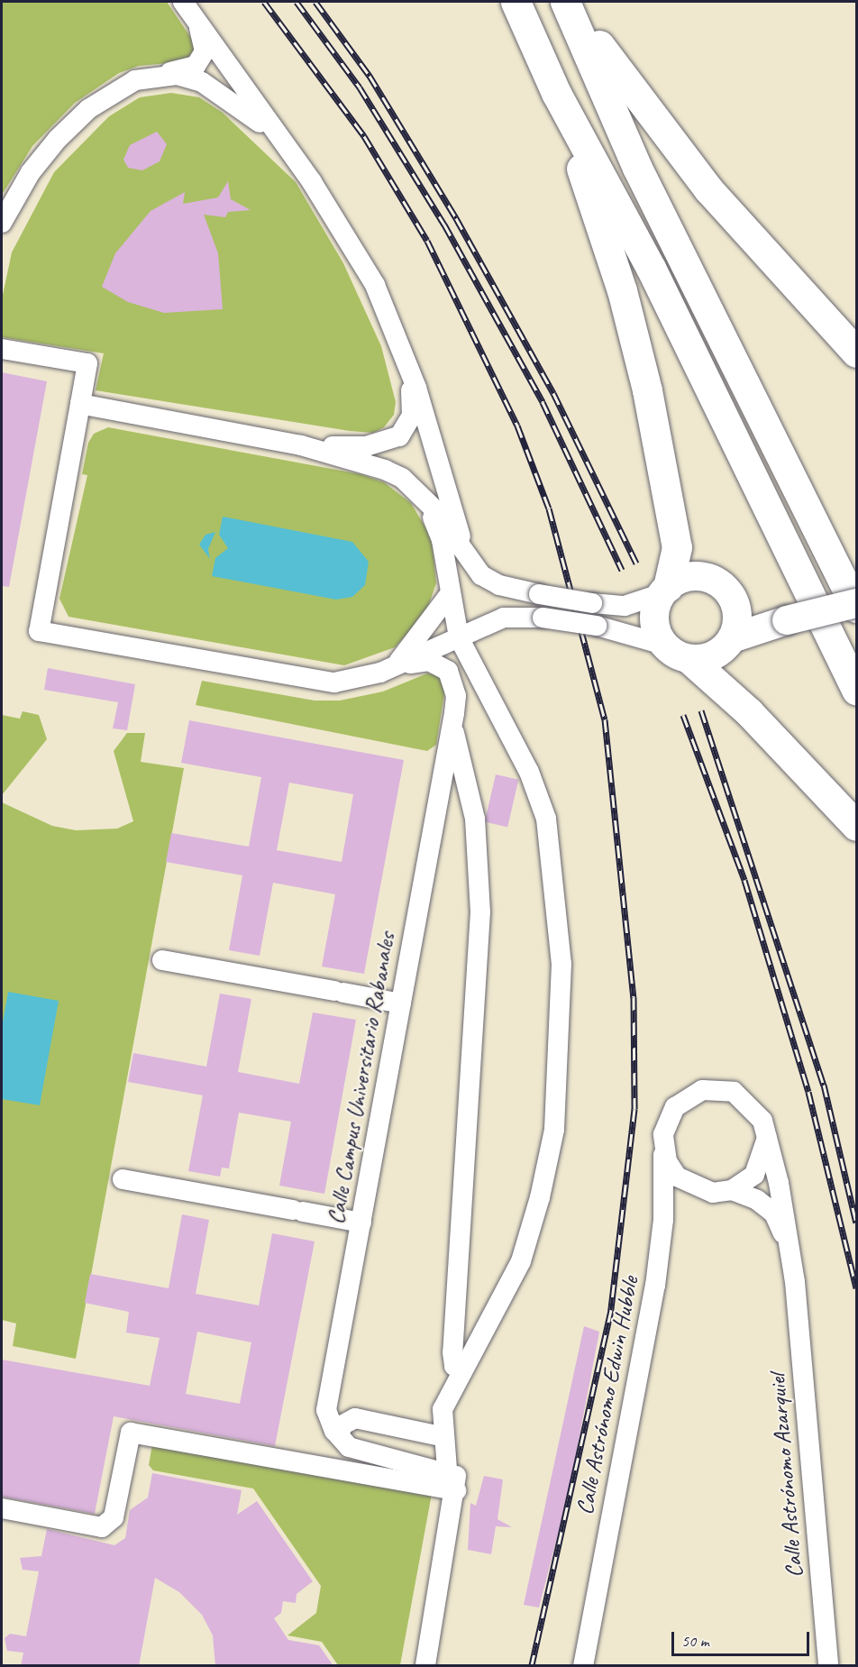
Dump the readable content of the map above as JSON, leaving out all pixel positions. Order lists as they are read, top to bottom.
{
  "streets": {
    "street": ["Calle Campus Universitario Rabanales", "Calle Astrónomo Edwin Hubble", "Calle Astrónomo Azarquiel"]
  },
  "scale_bar": "50 m"
}
